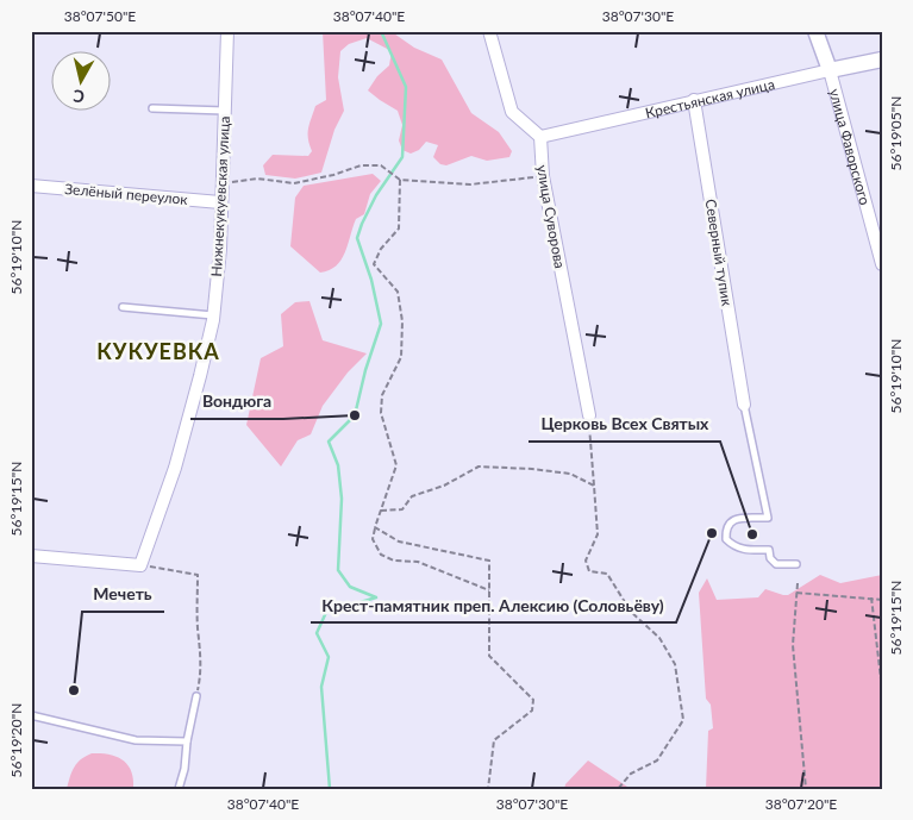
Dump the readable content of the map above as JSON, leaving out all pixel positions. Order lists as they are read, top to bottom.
{
  "streets": {
    "street": [
      "Крестьянская улица",
      "улица Фаворского",
      "Зелёный переулок",
      "Нижнекукуевская улица",
      "улица Суворова",
      "Северный тупик"
    ]
  },
  "crossings": [
    ["Крестьянская улица", "улица Фаворского"],
    ["Крестьянская улица", "улица Суворова"],
    ["Крестьянская улица", "Северный тупик"],
    ["Зелёный переулок", "Нижнекукуевская улица"]
  ],
  "districts": ["КУКУЕВКА"],
  "places": [
    "Вондюга",
    "Крест-памятник преп. Алексию (Соловьёву)",
    "Церковь Всех Святых",
    "Мечеть"
  ],
  "north": "bottom",
  "coordinates": [
    "38°07'50\"E",
    "38°07'40\"E",
    "38°07'30\"E",
    "56°19'05\"N",
    "56°19'10\"N",
    "56°19'15\"N",
    "56°19'20\"N",
    "38°07'20\"E"
  ]
}
